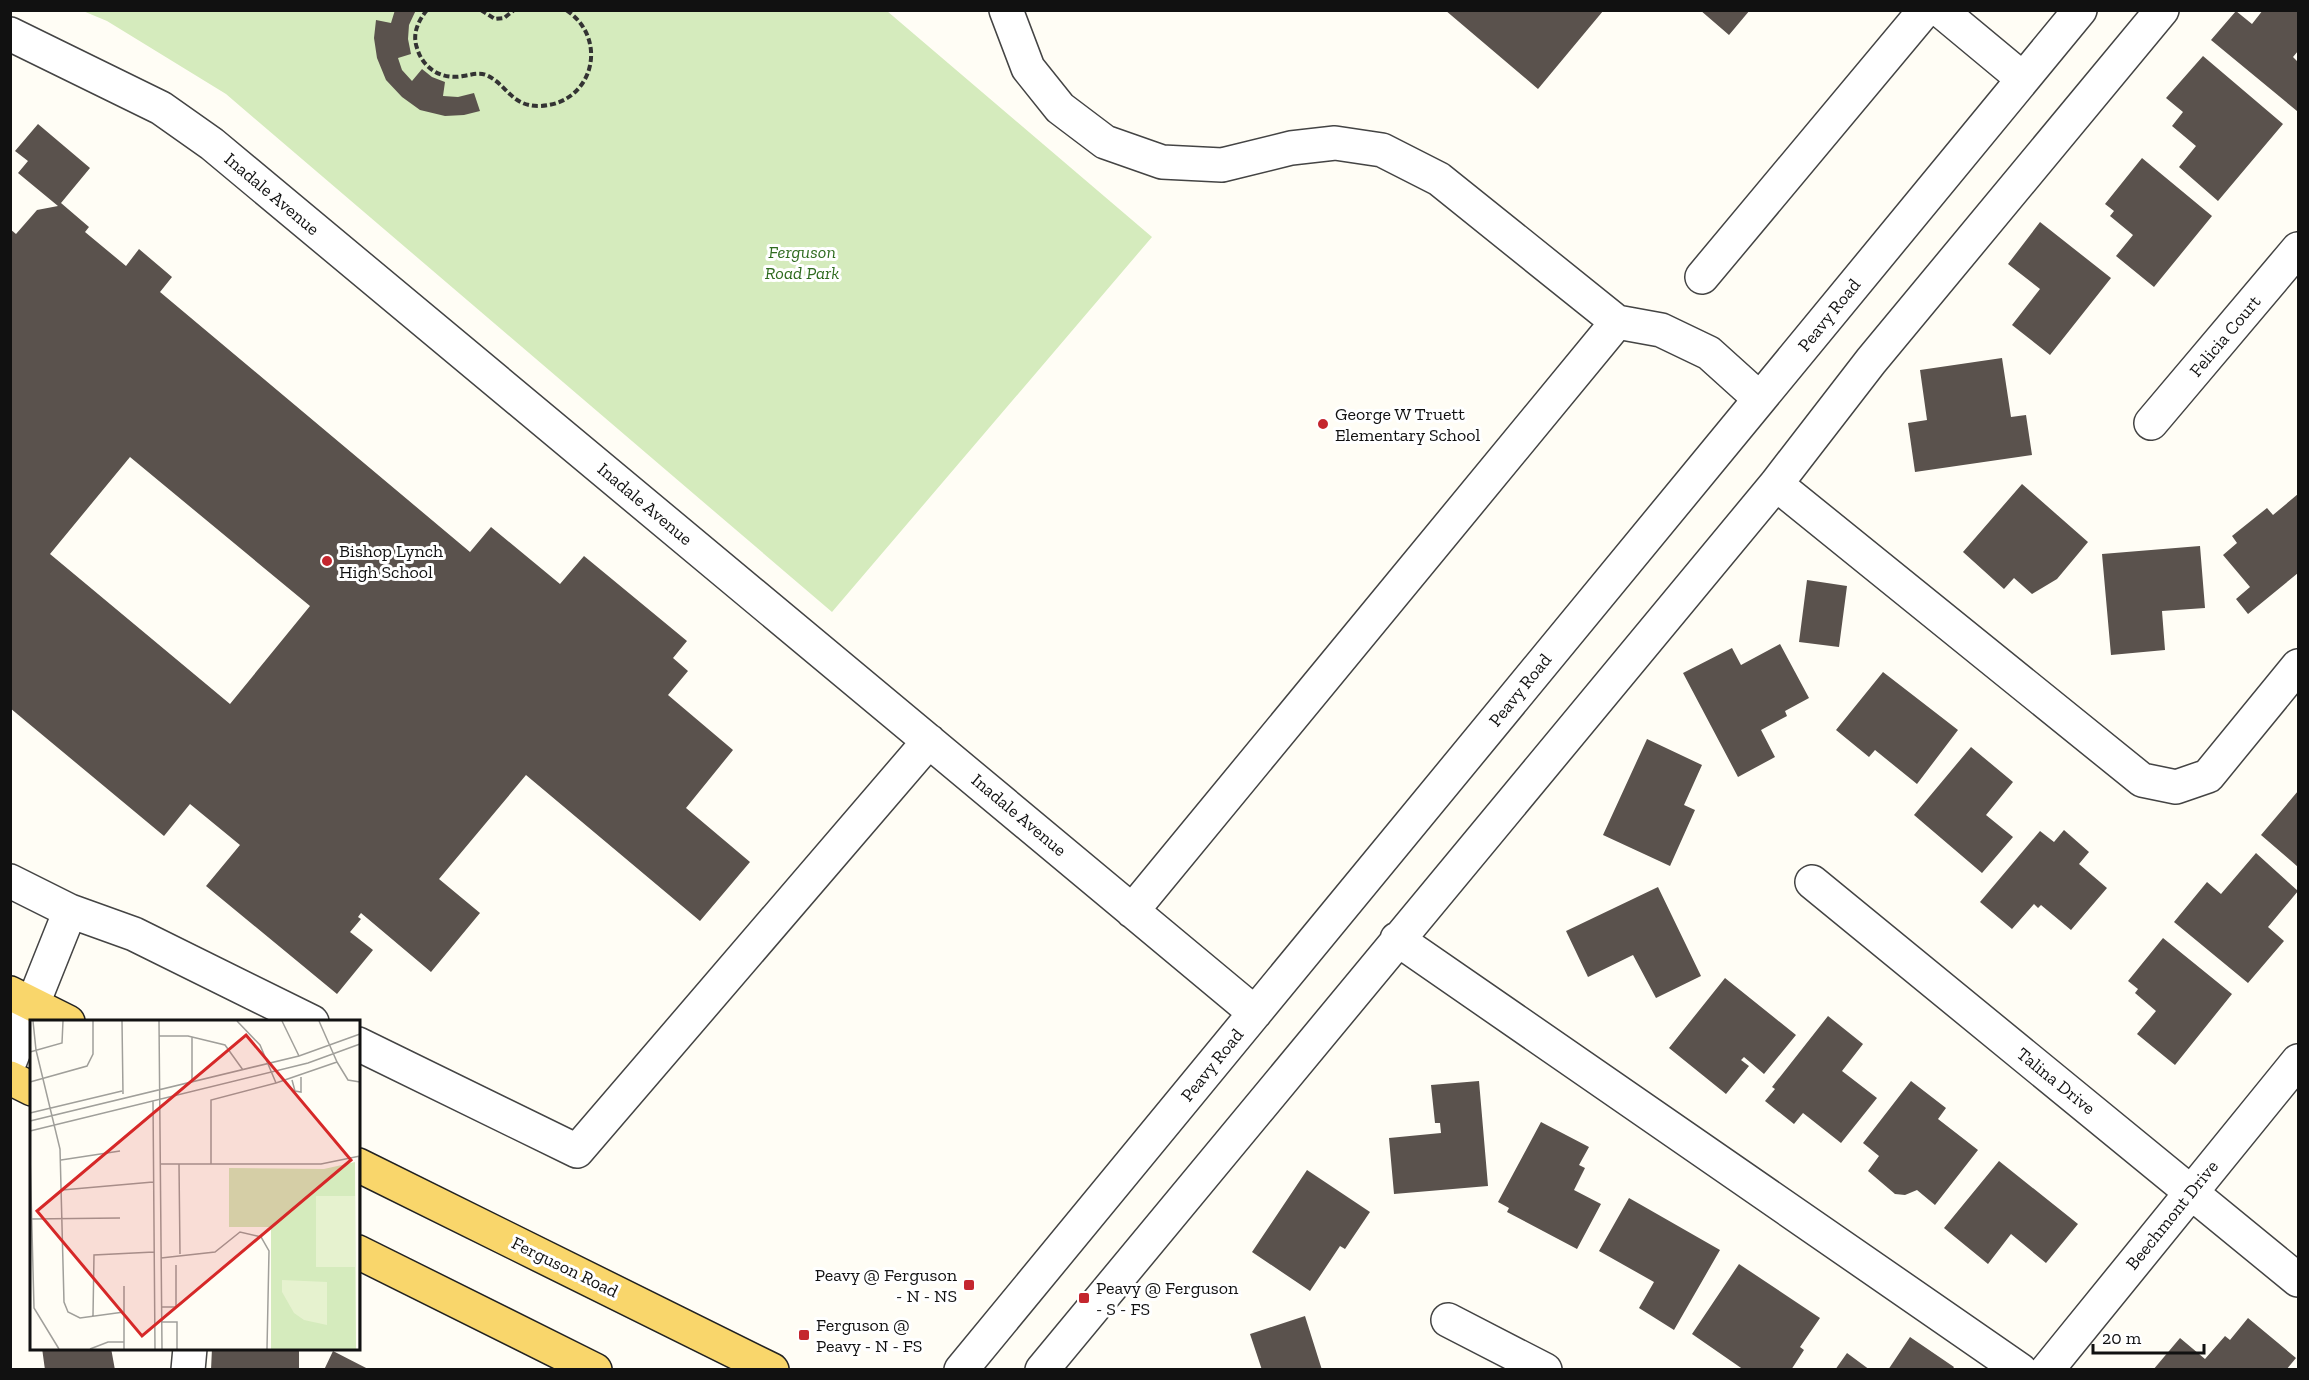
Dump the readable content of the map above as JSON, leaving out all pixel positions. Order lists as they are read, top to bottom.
{
  "streets": {
    "main road": ["Ferguson Road"],
    "street": [
      "Inadale Avenue",
      "Peavy Road",
      "Felicia Court",
      "Talina Drive",
      "Beechmont Drive"
    ]
  },
  "crossings": [
    ["Inadale Avenue", "Peavy Road"],
    ["Talina Drive", "Beechmont Drive"]
  ],
  "parks": ["Ferguson Road Park"],
  "places": {
    "other": ["George W Truett Elementary School", "Bishop Lynch High School"],
    "transit": ["Peavy @ Ferguson - N - NS", "Peavy @ Ferguson - S - FS", "Ferguson @ Peavy - N - FS"]
  },
  "scale_bar": "20 m"
}
